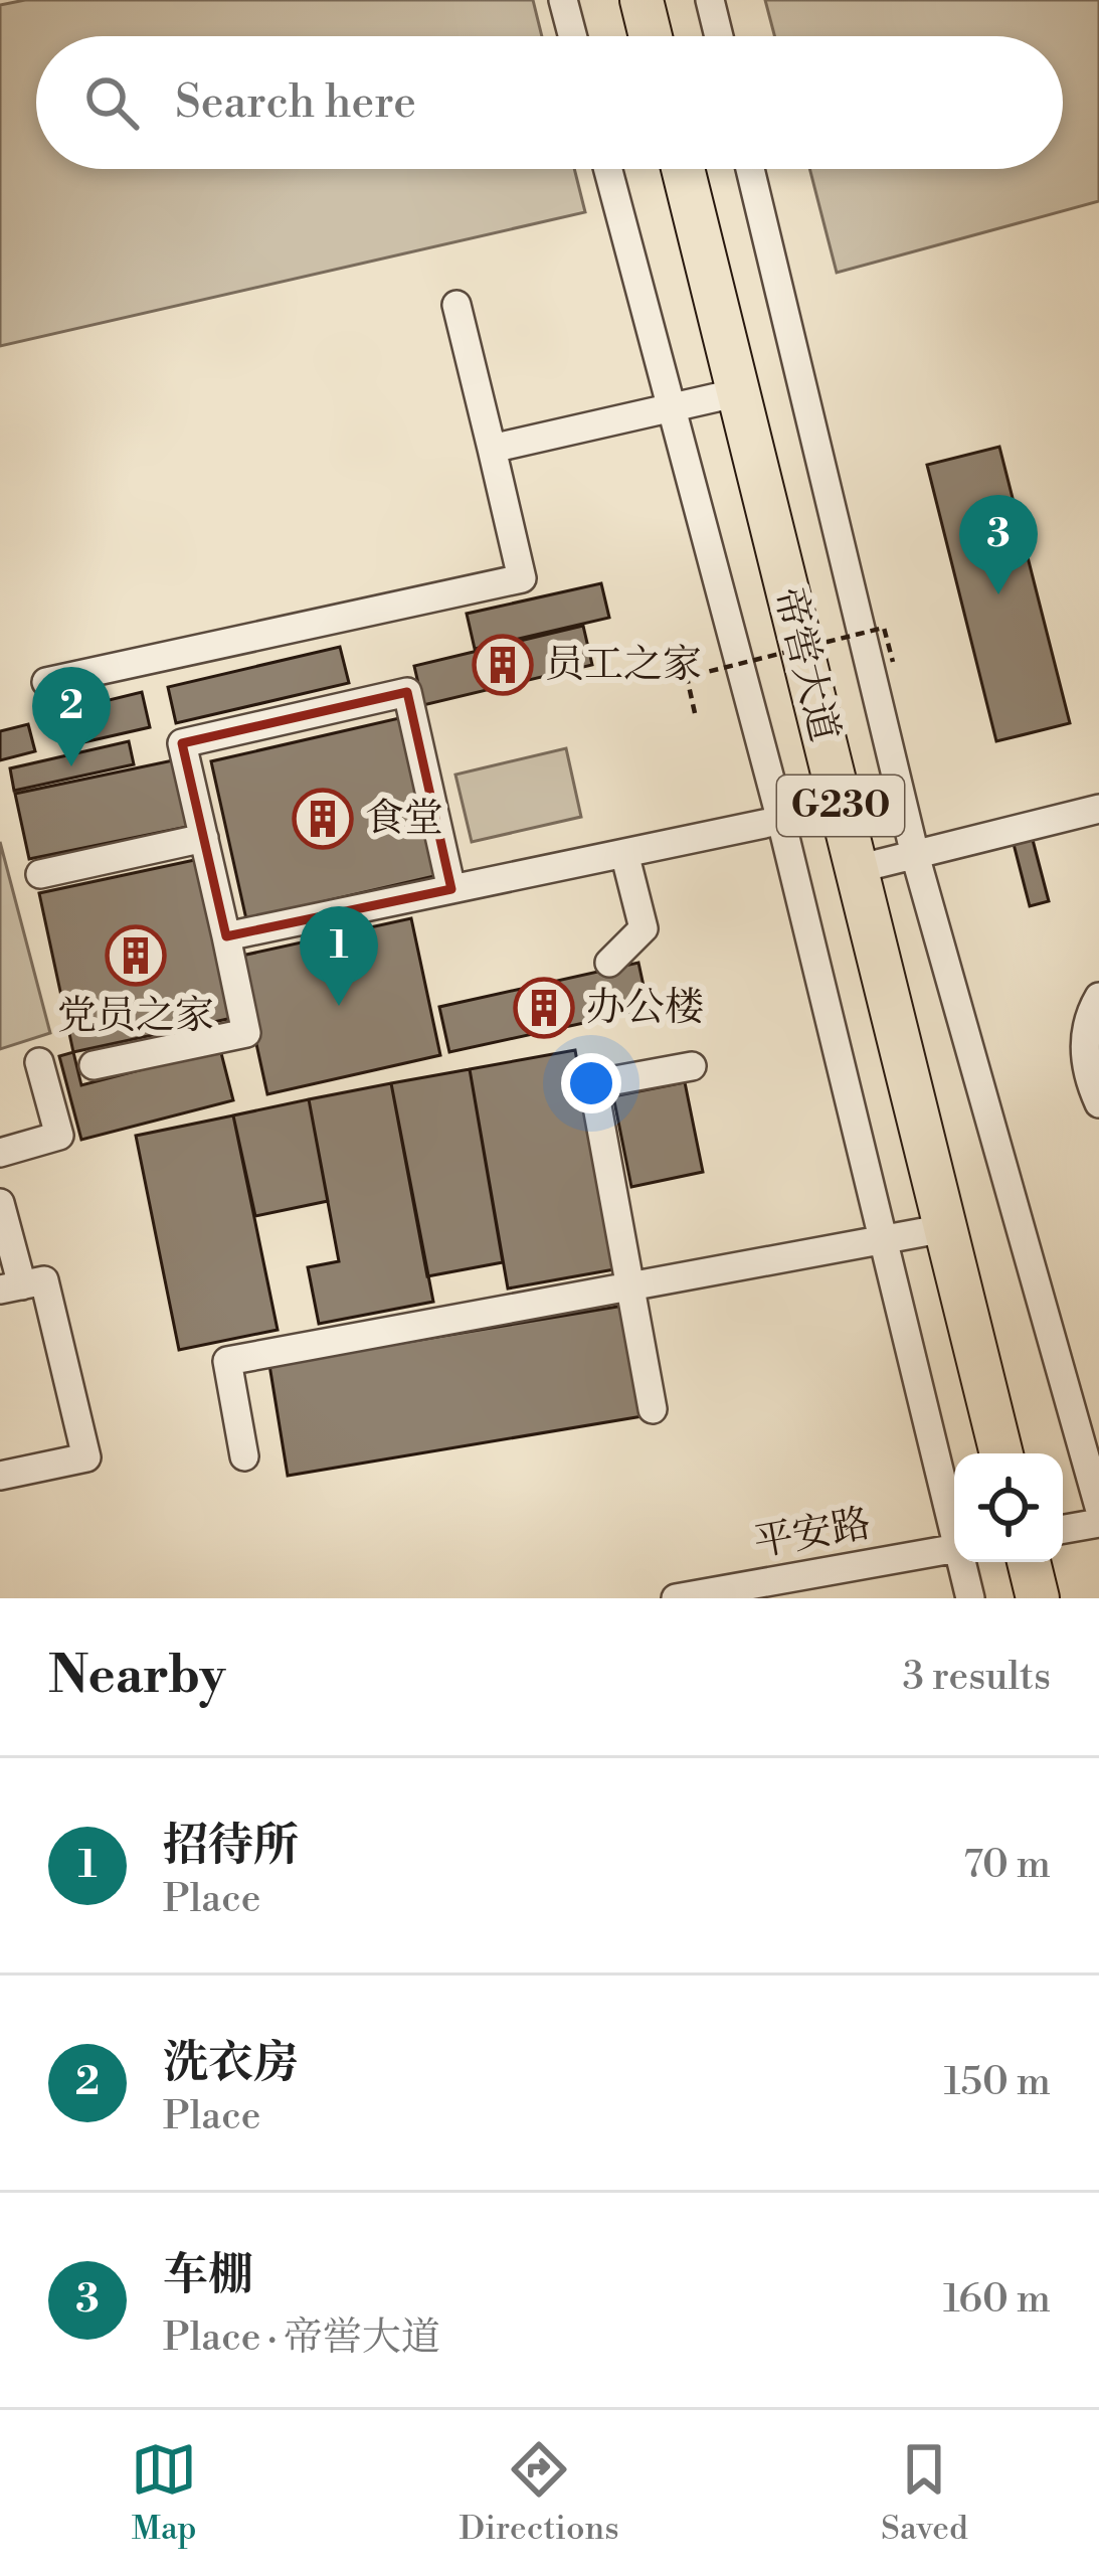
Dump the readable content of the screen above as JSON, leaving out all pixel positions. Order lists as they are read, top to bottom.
{
  "streets": {
    "highway": ["帝喾大道", "G230"],
    "street": ["平安路"]
  },
  "places": {
    "building": [
      "员工之家",
      "食堂",
      "党员之家",
      "办公楼"
    ]
  },
  "page": {
    "search": "Search here",
    "pins": ["3", "2", "1"],
    "heading": ["Nearby", "3 results"],
    "list": [
      {
        "mark": "1",
        "name": "招待所",
        "note": "Place",
        "value": "70 m"
      },
      {
        "mark": "2",
        "name": "洗衣房",
        "note": "Place",
        "value": "150 m"
      },
      {
        "mark": "3",
        "name": "车棚",
        "note": "Place · 帝喾大道",
        "value": "160 m"
      }
    ],
    "nav": ["Map", "Directions", "Saved"]
  }
}
